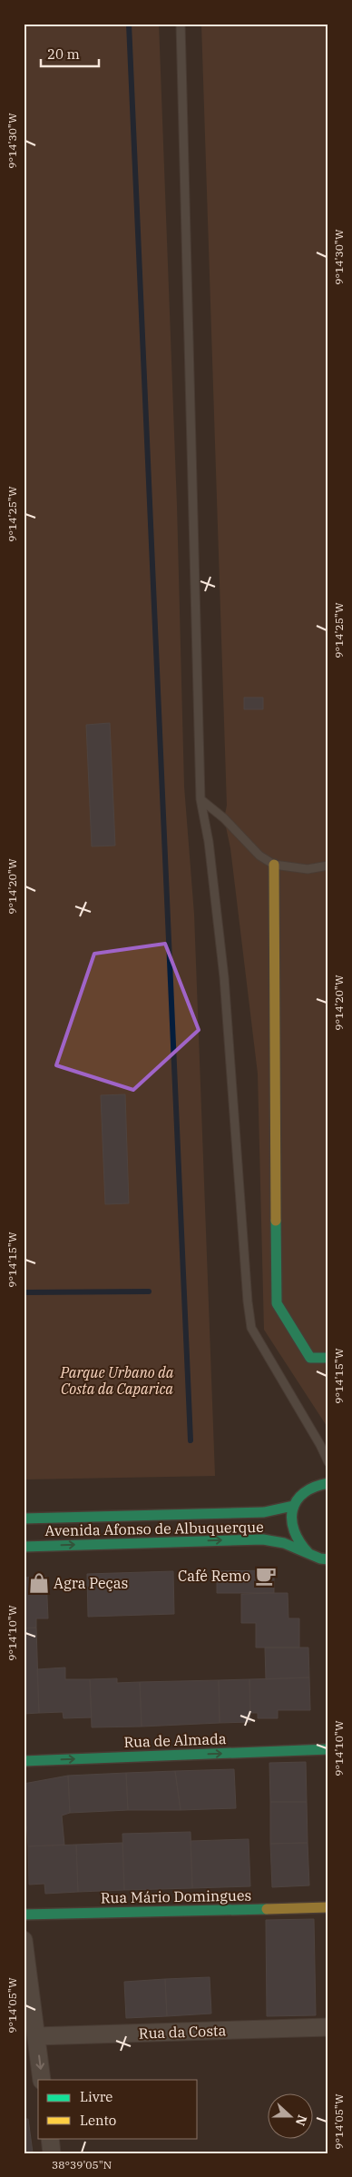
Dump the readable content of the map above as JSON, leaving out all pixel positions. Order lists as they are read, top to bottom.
{
  "streets": {
    "street": [
      "Avenida Afonso de Albuquerque",
      "Rua de Almada",
      "Rua Mário Domingues",
      "Rua da Costa"
    ]
  },
  "one_way": ["Rua de Almada"],
  "parks": ["Parque Urbano da Costa da Caparica"],
  "places": {
    "cafe": ["Café Remo"],
    "shop": ["Agra Peças"]
  },
  "legend": ["Livre", "Lento"],
  "scale_bar": "20 m",
  "north": "right",
  "coordinates": [
    "9°14'30\"W",
    "9°14'25\"W",
    "9°14'20\"W",
    "9°14'15\"W",
    "9°14'10\"W",
    "9°14'05\"W",
    "38°39'05\"N"
  ]
}
